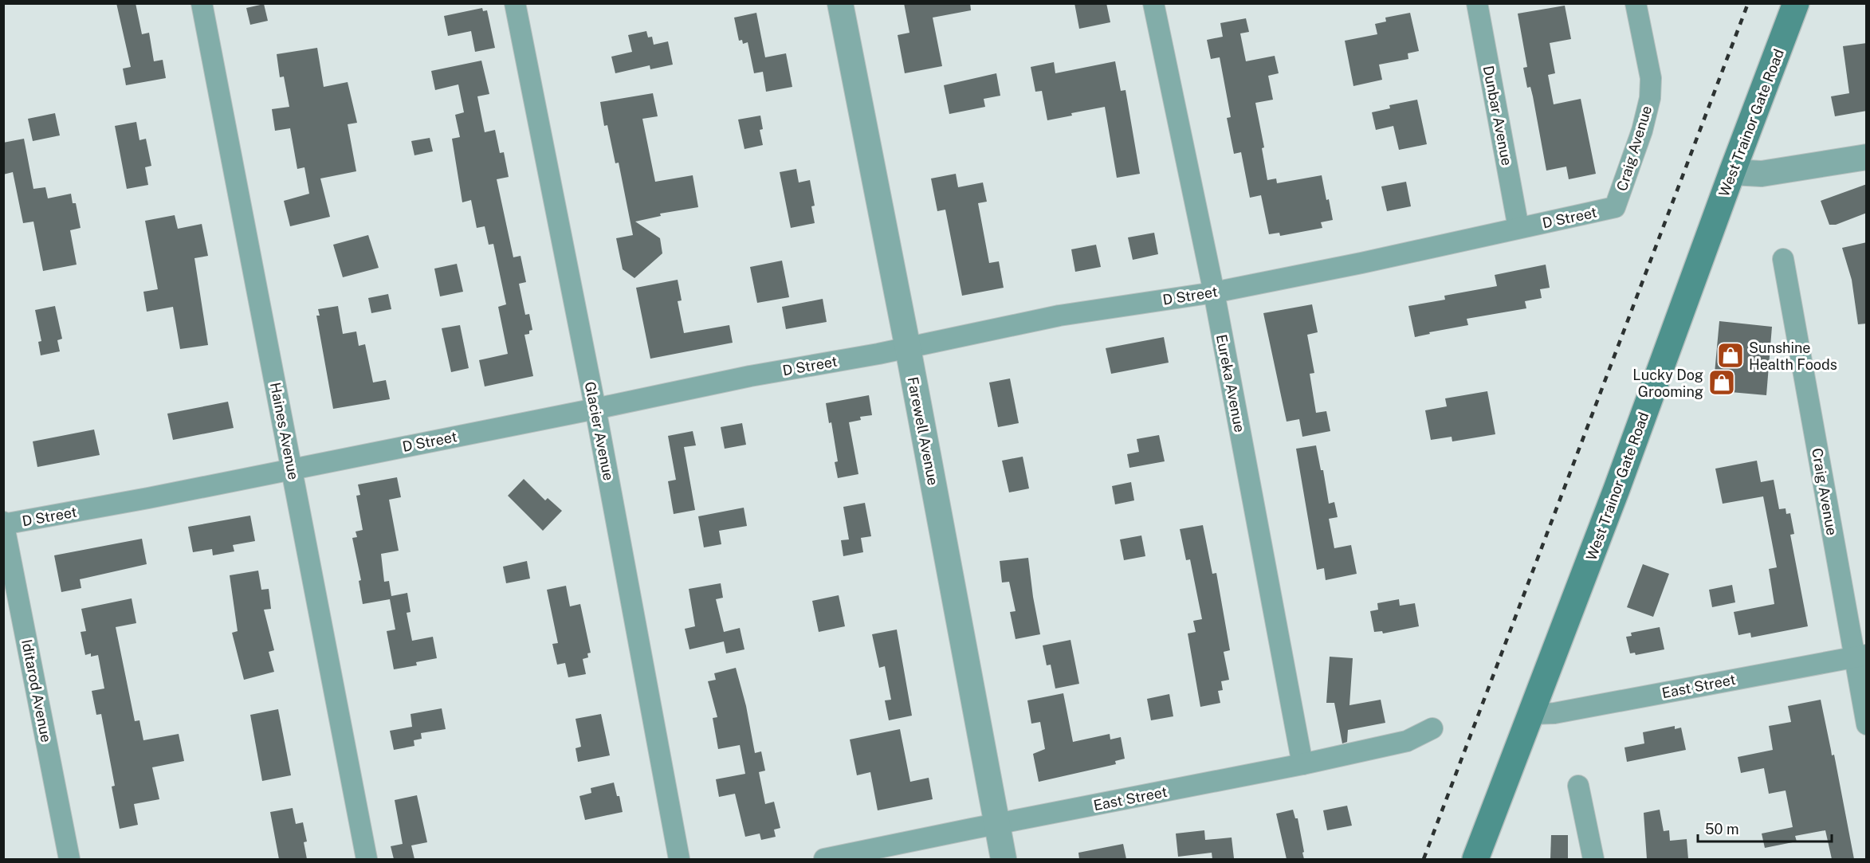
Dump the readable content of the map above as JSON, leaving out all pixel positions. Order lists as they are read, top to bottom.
{
  "streets": {
    "main road": ["West Trainor Gate Road"],
    "street": [
      "Dunbar Avenue",
      "Craig Avenue",
      "D Street",
      "Eureka Avenue",
      "Haines Avenue",
      "Glacier Avenue",
      "Farewell Avenue",
      "East Street",
      "Iditarod Avenue"
    ]
  },
  "crossings": [
    ["Dunbar Avenue", "D Street"],
    ["West Trainor Gate Road", "East Street"],
    ["Craig Avenue", "D Street"],
    ["Craig Avenue", "East Street"],
    ["D Street", "Eureka Avenue"],
    ["D Street", "Haines Avenue"],
    ["D Street", "Glacier Avenue"],
    ["D Street", "Farewell Avenue"],
    ["D Street", "Iditarod Avenue"],
    ["Eureka Avenue", "East Street"],
    ["Farewell Avenue", "East Street"]
  ],
  "places": {
    "shop": ["Sunshine Health Foods", "Lucky Dog Grooming"]
  },
  "scale_bar": "50 m"
}
